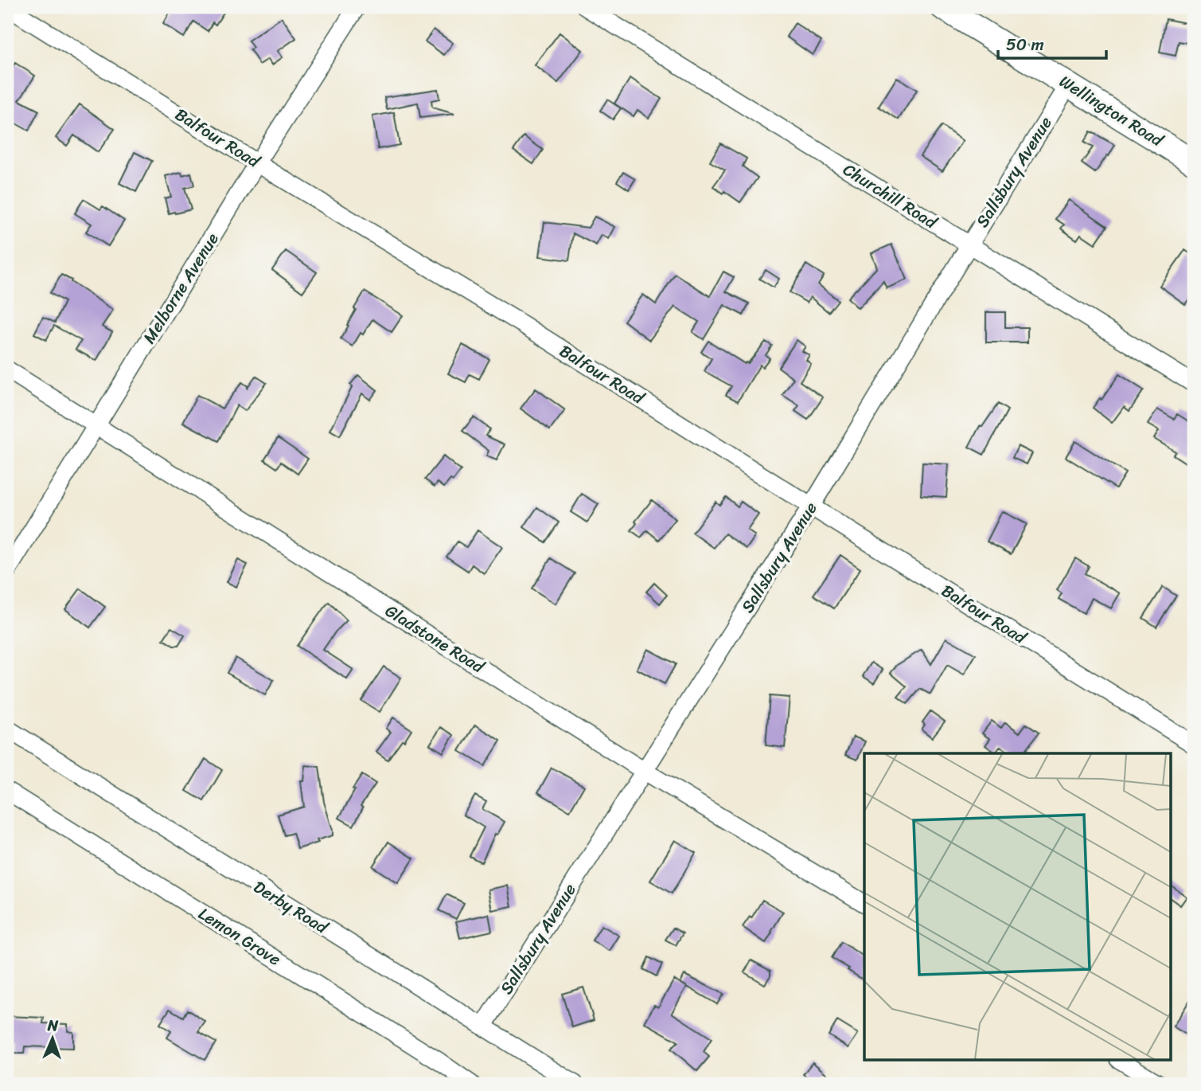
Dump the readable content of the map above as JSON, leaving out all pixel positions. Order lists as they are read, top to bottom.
{
  "streets": {
    "main road": ["Wellington Road"],
    "street": [
      "Balfour Road",
      "Sallsbury Avenue",
      "Churchill Road",
      "Melborne Avenue",
      "Gladstone Road",
      "Derby Road",
      "Lemon Grove"
    ]
  },
  "crossings": [
    ["Wellington Road", "Sallsbury Avenue"],
    ["Balfour Road", "Sallsbury Avenue"],
    ["Balfour Road", "Melborne Avenue"],
    ["Sallsbury Avenue", "Churchill Road"],
    ["Sallsbury Avenue", "Gladstone Road"],
    ["Sallsbury Avenue", "Derby Road"],
    ["Melborne Avenue", "Gladstone Road"]
  ],
  "scale_bar": "50 m",
  "north": "top"
}
